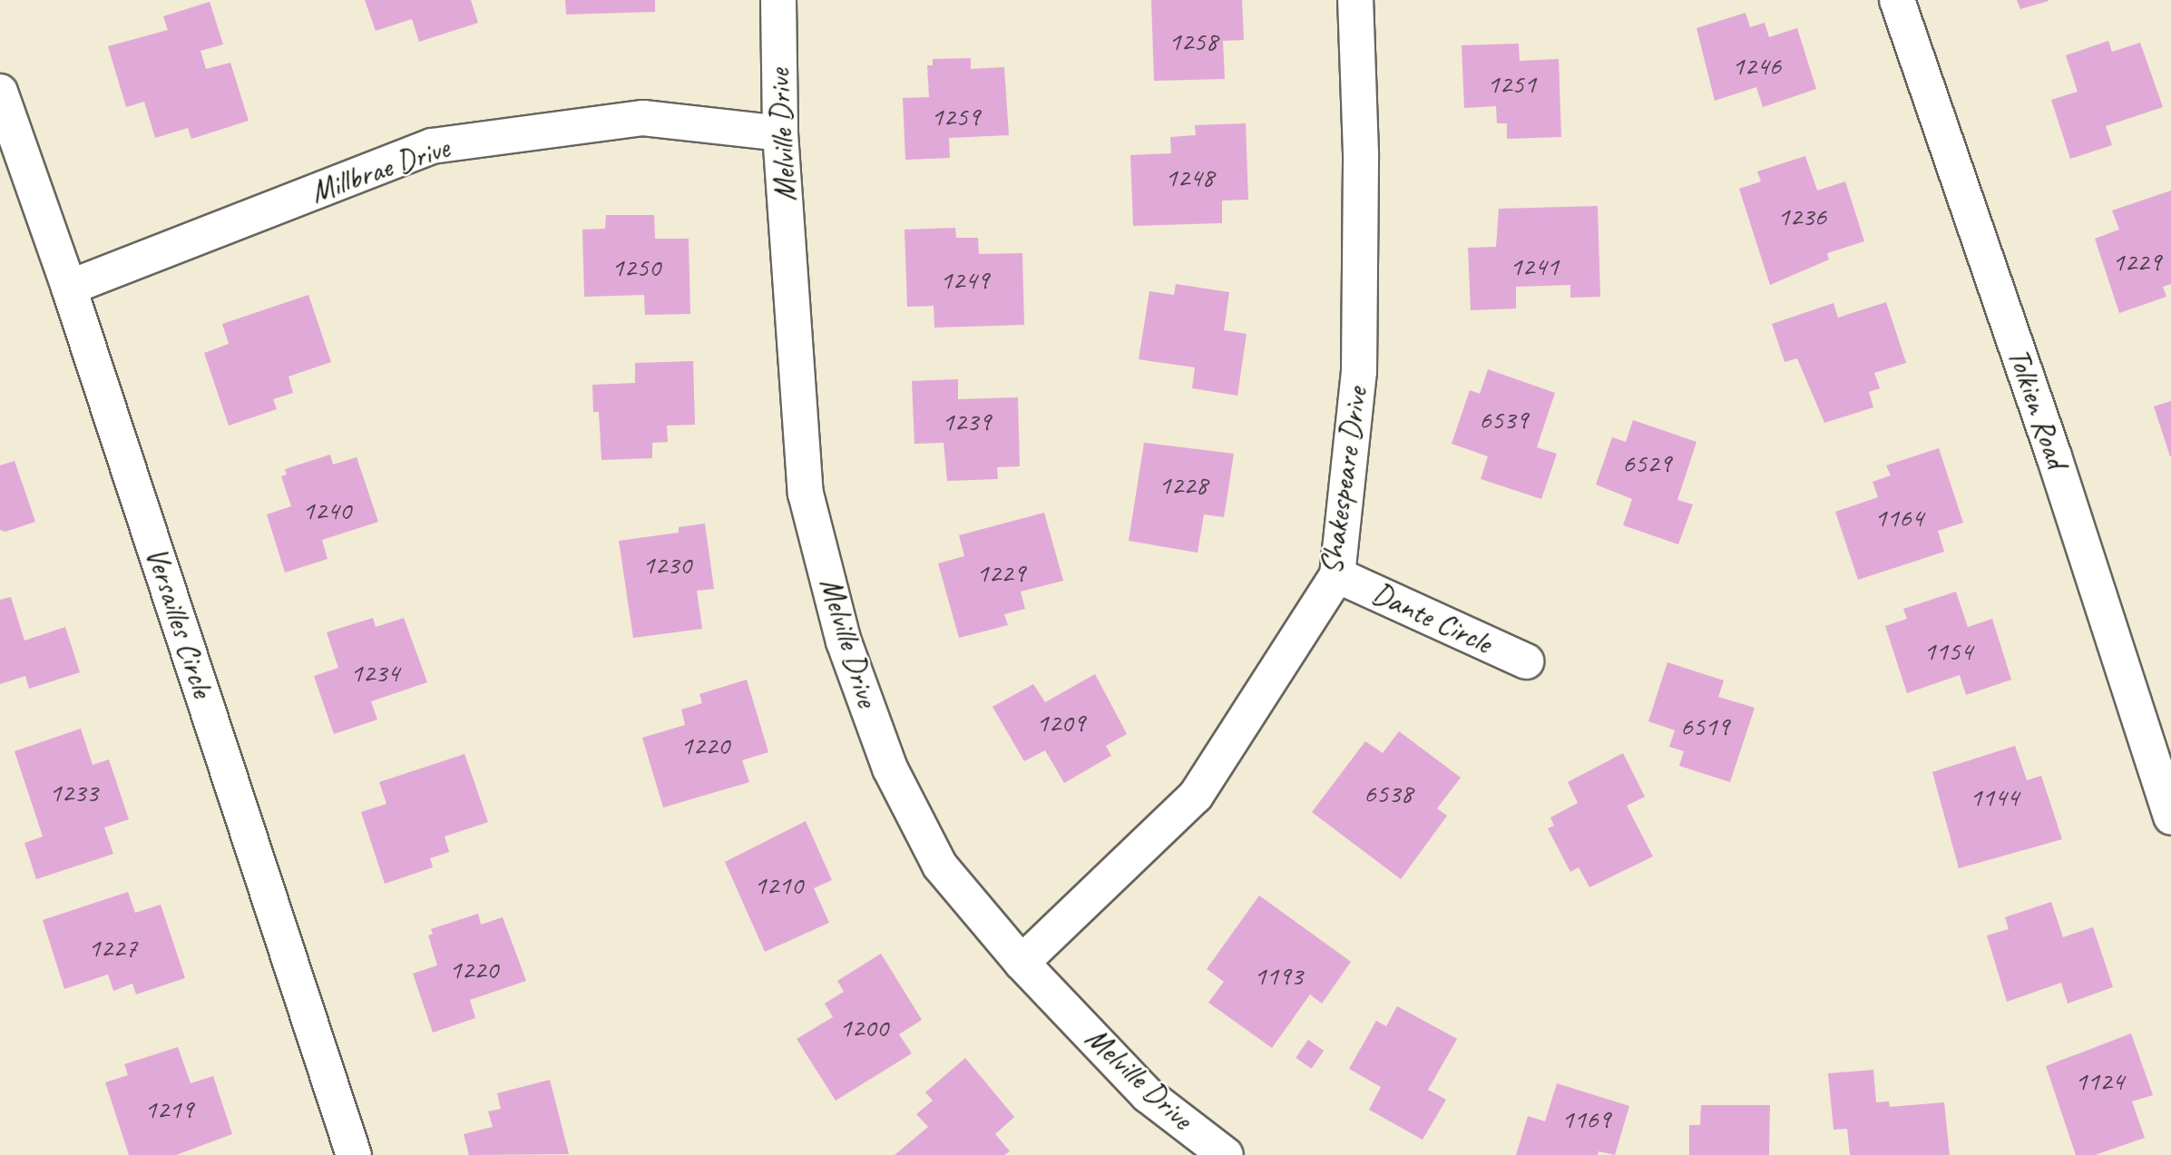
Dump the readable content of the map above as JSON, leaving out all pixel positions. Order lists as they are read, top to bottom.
{
  "streets": {
    "street": [
      "Melville Drive",
      "Millbrae Drive",
      "Tolkien Road",
      "Shakespeare Drive",
      "Dante Circle",
      "Versailles Circle"
    ]
  },
  "crossings": [
    ["Melville Drive", "Millbrae Drive"],
    ["Melville Drive", "Shakespeare Drive"],
    ["Millbrae Drive", "Versailles Circle"],
    ["Shakespeare Drive", "Dante Circle"]
  ],
  "house_numbers": [
    "1258",
    "1246",
    "1251",
    "1259",
    "1248",
    "1236",
    "1229",
    "1241",
    "1250",
    "1249",
    "6539",
    "1239",
    "6529",
    "1228",
    "1240",
    "1164",
    "1230",
    "1229",
    "1154",
    "1234",
    "1209",
    "6519",
    "1220",
    "1233",
    "6538",
    "1144",
    "1210",
    "1227",
    "1220",
    "1193",
    "1200",
    "1124",
    "1219",
    "1169"
  ]
}
